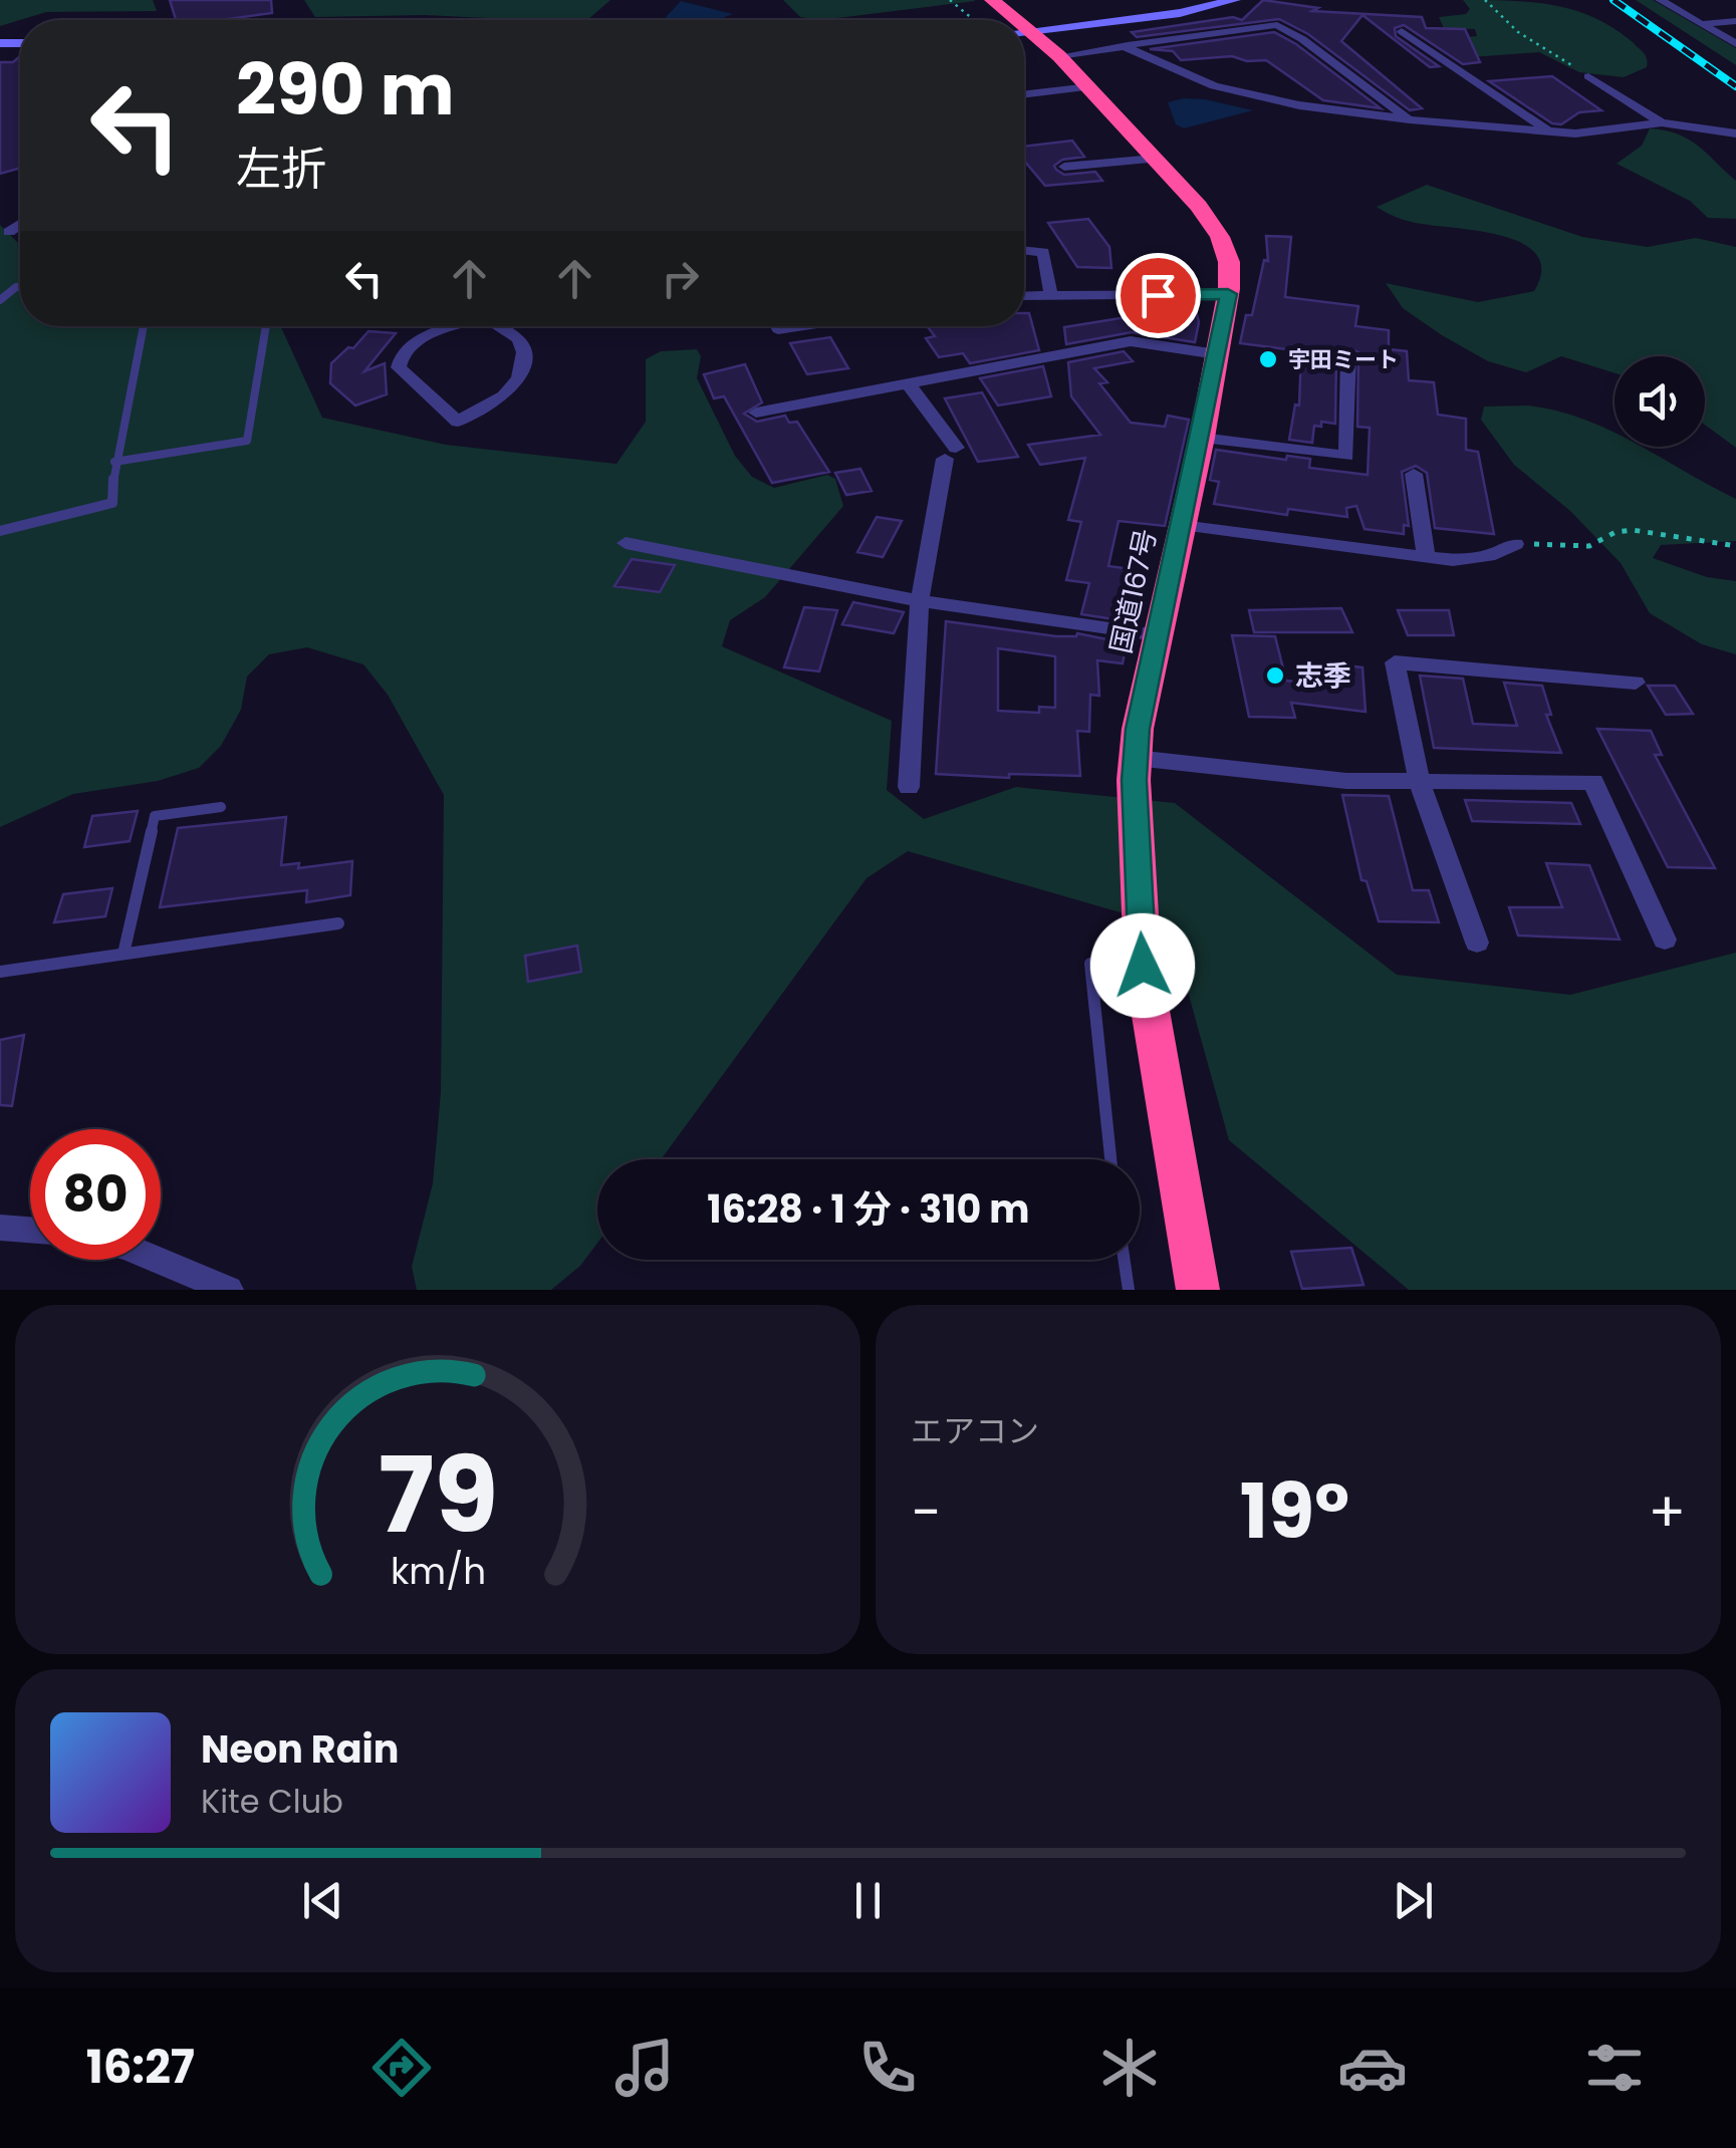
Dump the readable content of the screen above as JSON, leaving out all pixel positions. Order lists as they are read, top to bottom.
{
  "streets": {
    "highway": ["国道167号"]
  },
  "places": ["宇田ミート", "志季"],
  "page": {
    "turn": ["290 m", "左折"],
    "limit": "80",
    "trip": "16:28 · 1 分 · 310 m",
    "tile": "エアコン",
    "heat": ["−", "19°", "+"],
    "song": ["Neon Rain", "Kite Club"],
    "tabs": "16:27",
    "gauge": ["79", "km/h"]
  }
}
